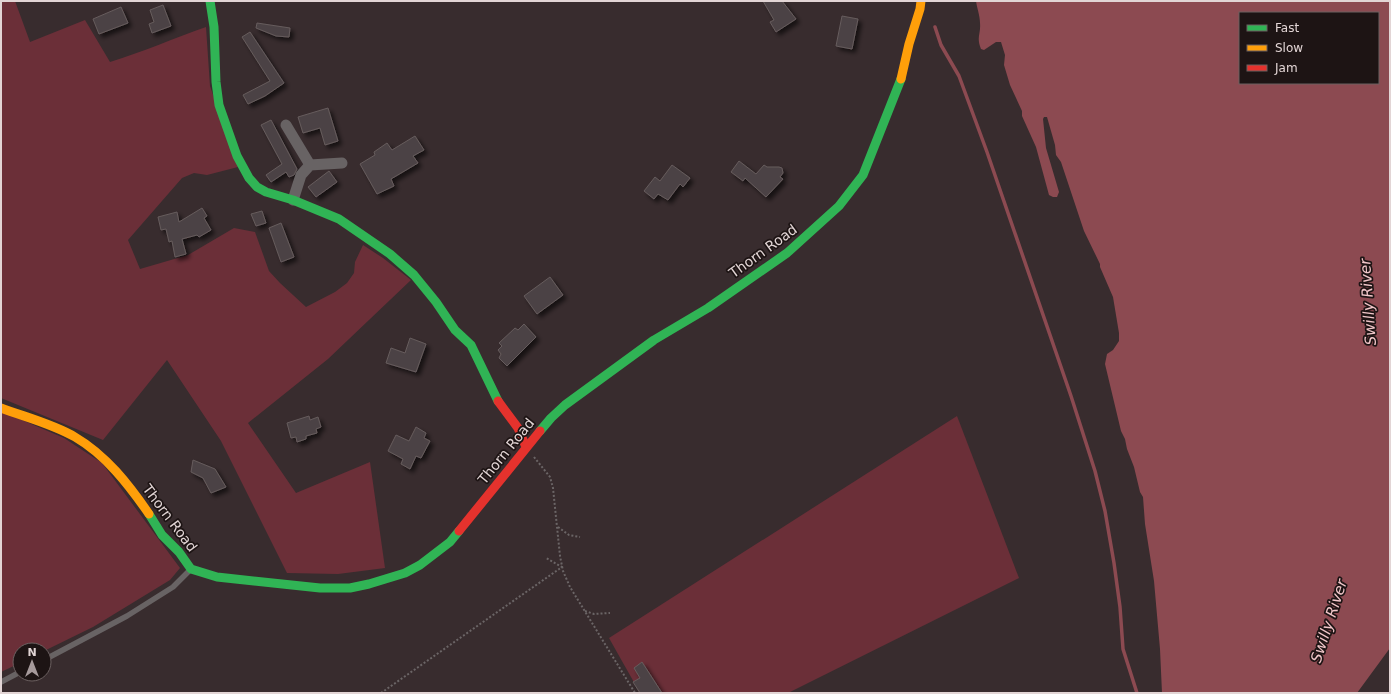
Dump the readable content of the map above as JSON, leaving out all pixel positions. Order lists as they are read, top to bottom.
{
  "streets": {
    "street": ["Thorn Road"]
  },
  "water": ["Swilly River"],
  "legend": ["Fast", "Slow", "Jam"],
  "north": "top"
}
